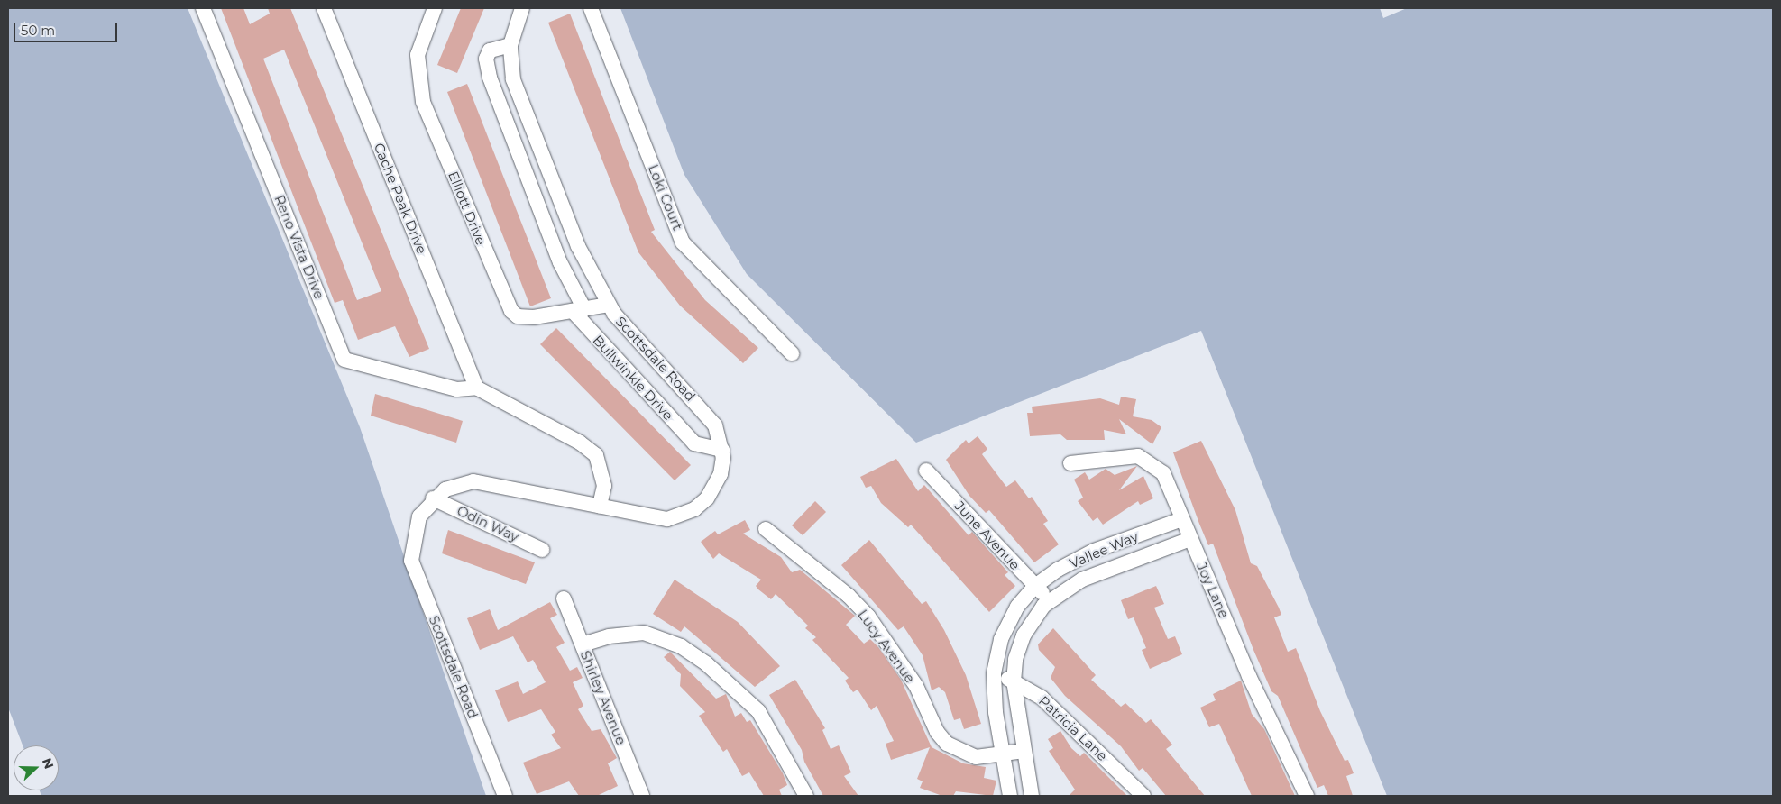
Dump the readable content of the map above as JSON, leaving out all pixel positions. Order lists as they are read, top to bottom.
{
  "streets": {
    "street": [
      "Loki Court",
      "Cache Peak Drive",
      "Elliott Drive",
      "Reno Vista Drive",
      "Scottsdale Road",
      "Bullwinkle Drive",
      "Odin Way",
      "June Avenue",
      "Vallee Way",
      "Joy Lane",
      "Lucy Avenue",
      "Shirley Avenue",
      "Patricia Lane"
    ]
  },
  "crossings": [
    ["Cache Peak Drive", "Reno Vista Drive"],
    ["Elliott Drive", "Scottsdale Road"],
    ["Elliott Drive", "Bullwinkle Drive"],
    ["Scottsdale Road", "Bullwinkle Drive"],
    ["Scottsdale Road", "Odin Way"],
    ["June Avenue", "Vallee Way"],
    ["Vallee Way", "Joy Lane"],
    ["Vallee Way", "Lucy Avenue"],
    ["Vallee Way", "Patricia Lane"]
  ],
  "scale_bar": "50 m",
  "north": "right"
}
